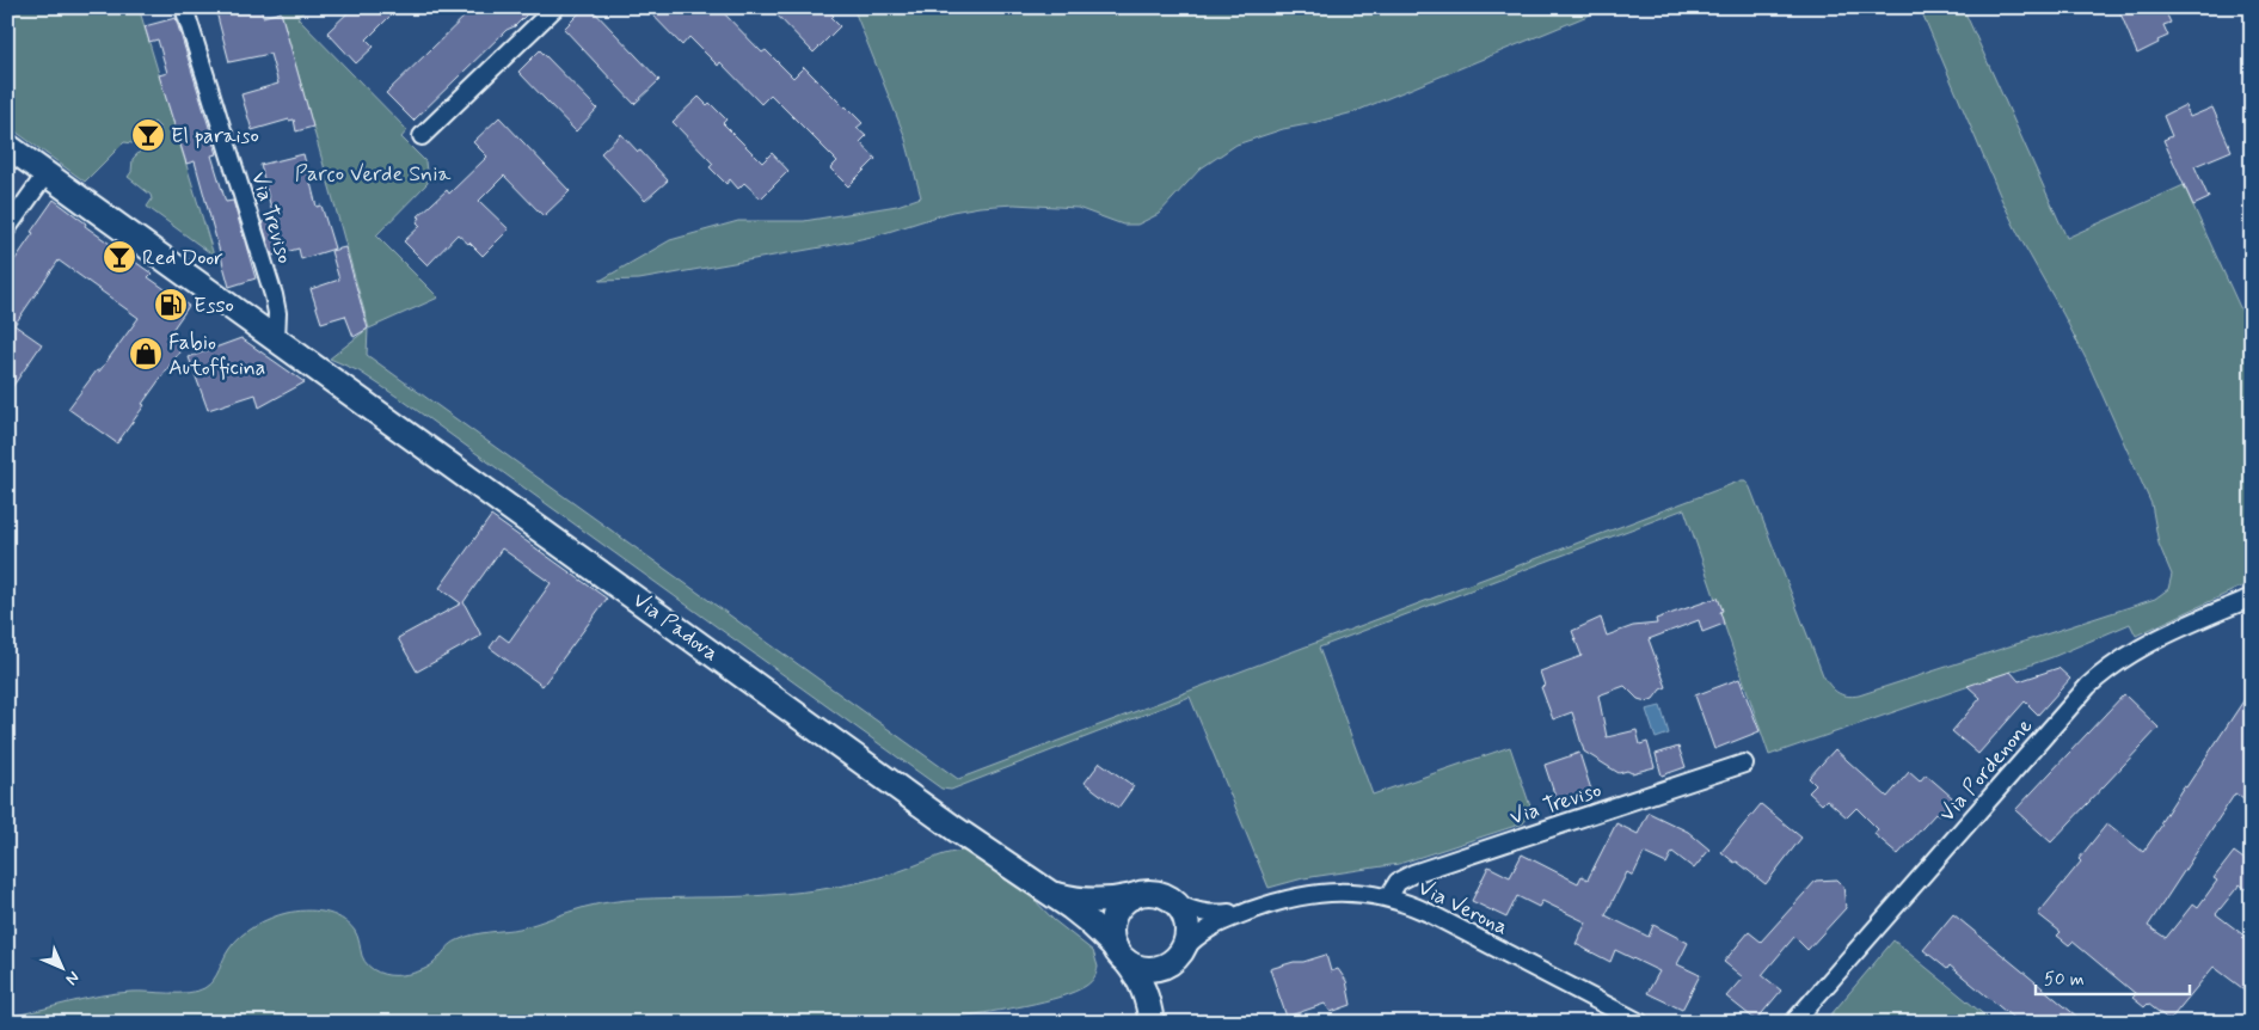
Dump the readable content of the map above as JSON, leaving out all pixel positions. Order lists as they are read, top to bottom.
{
  "streets": {
    "street": [
      "Via Treviso",
      "Via Padova",
      "Via Pordenone",
      "Via Verona"
    ]
  },
  "crossings": [
    ["Via Treviso", "Via Padova"],
    ["Via Treviso", "Via Verona"],
    ["Via Padova", "Via Verona"]
  ],
  "parks": ["Parco Verde Snia"],
  "places": {
    "bar": ["El paraiso", "Red Door"],
    "fuel station": ["Esso"],
    "shop": ["Fabio Autofficina"]
  },
  "scale_bar": "50 m",
  "north": "bottom right"
}
